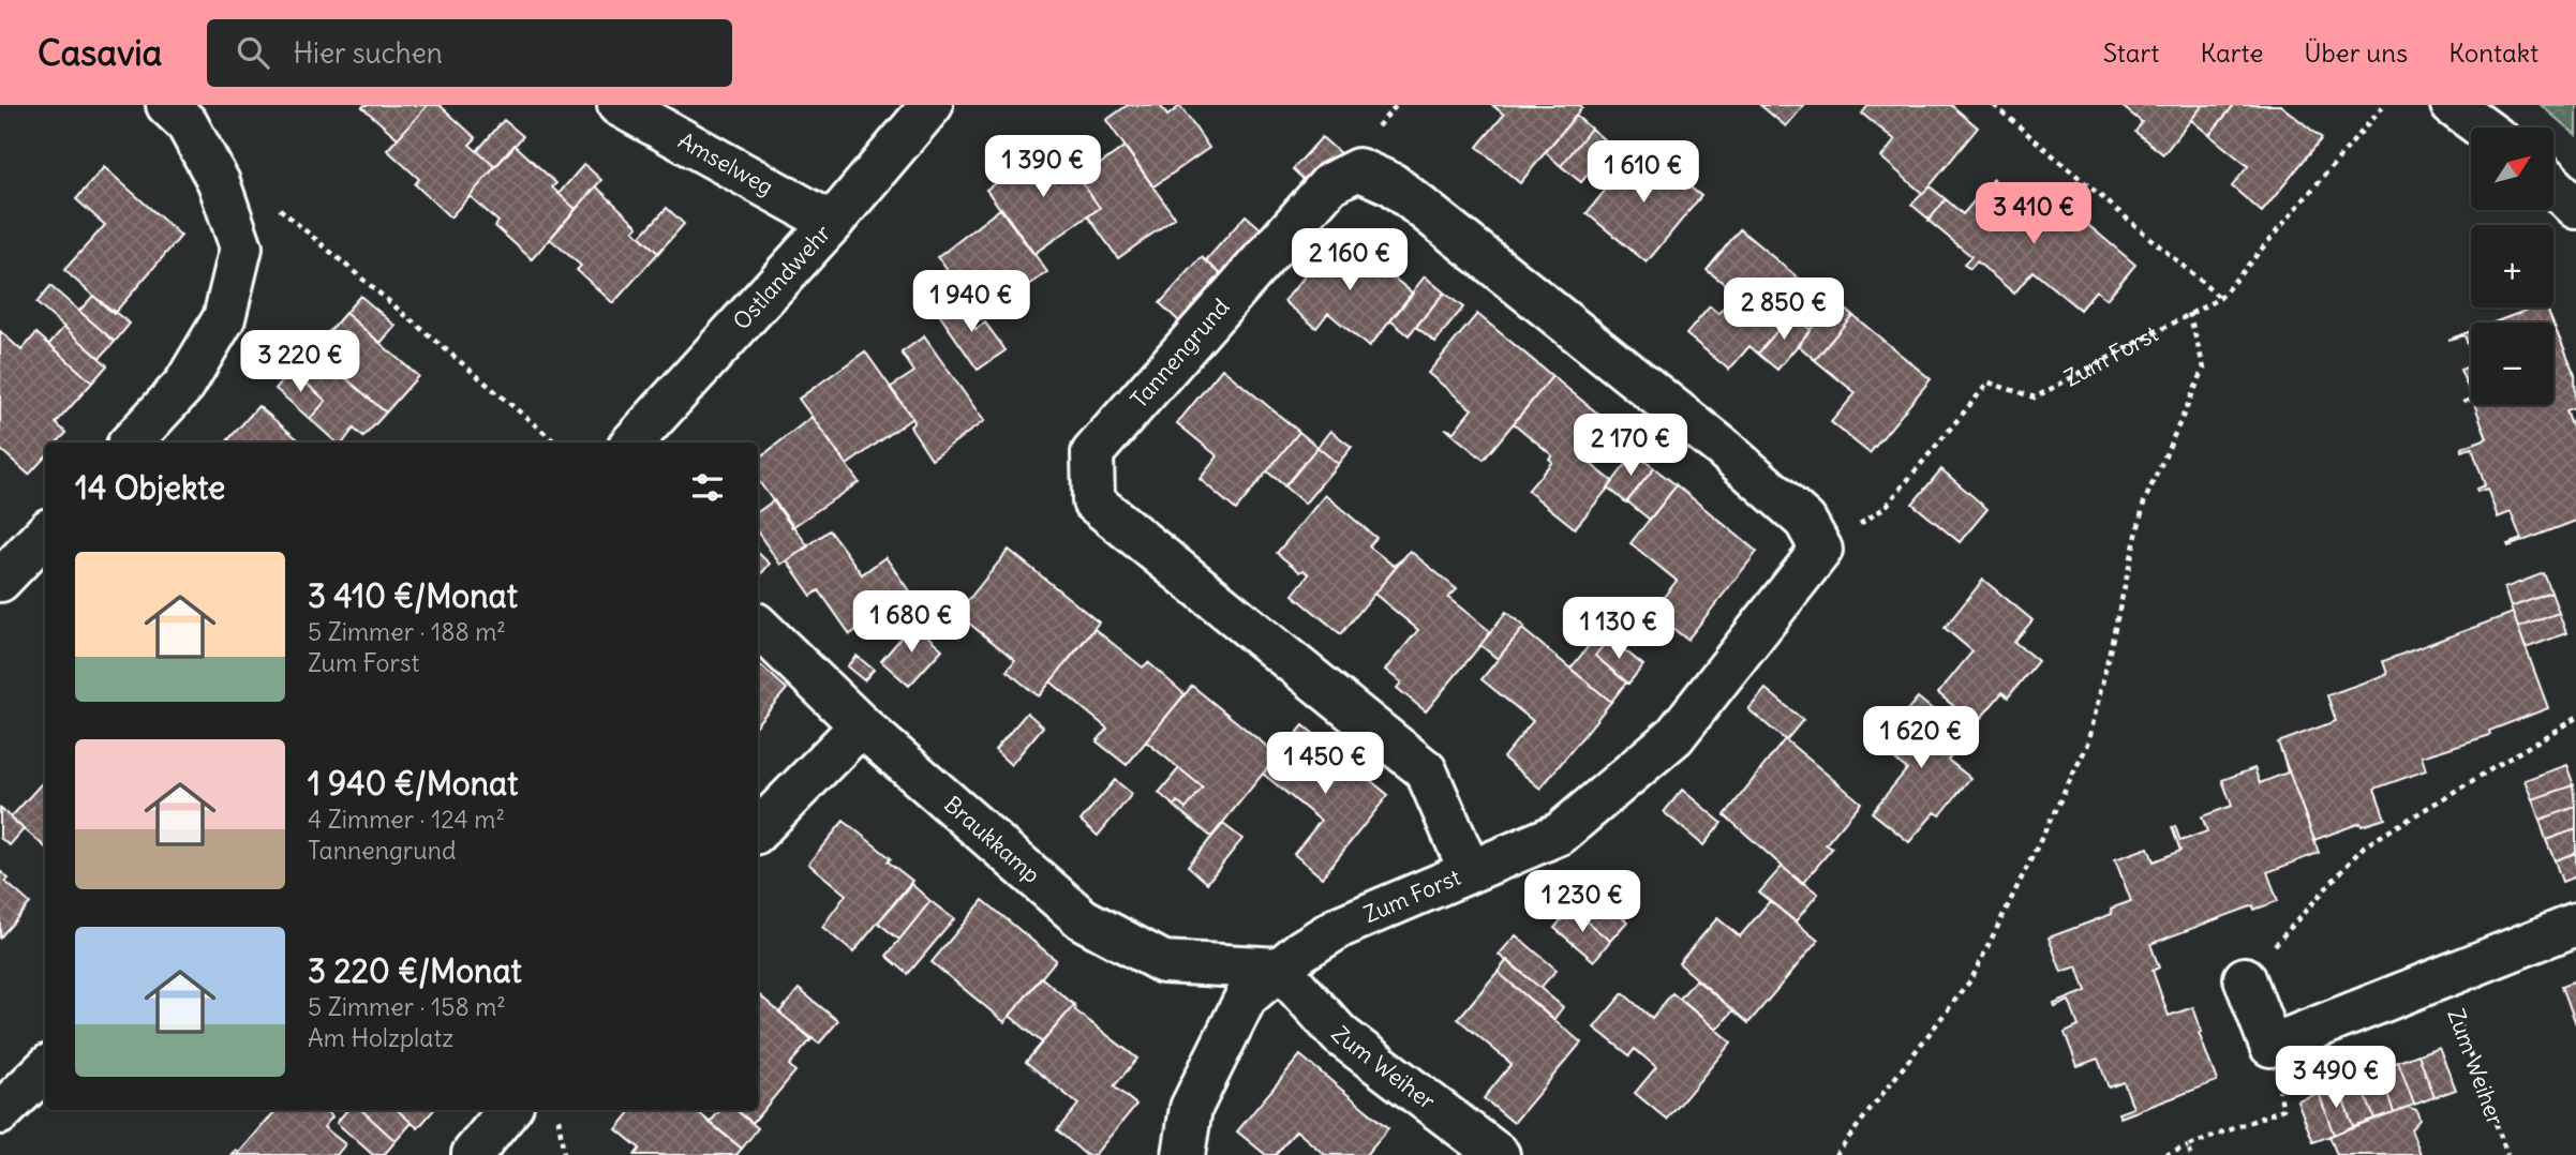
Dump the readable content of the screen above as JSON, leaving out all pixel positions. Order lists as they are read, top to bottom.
{
  "streets": {
    "street": [
      "Amselweg",
      "Ostlandwehr",
      "Tannengrund",
      "Zum Forst",
      "Braukkamp",
      "Zum Weiher"
    ]
  },
  "crossings": [
    ["Amselweg", "Ostlandwehr"],
    ["Tannengrund", "Zum Forst"],
    ["Zum Forst", "Braukkamp"],
    ["Zum Forst", "Zum Weiher"],
    ["Braukkamp", "Zum Weiher"]
  ],
  "north": "top right",
  "page": {
    "header": "Casavia",
    "search": "Hier suchen",
    "nav": [
      "Start",
      "Karte",
      "Über uns",
      "Kontakt"
    ],
    "map_buttons": ["+", "−"],
    "price": [
      "1 390 €",
      "1 610 €",
      "3 410 €",
      "2 160 €",
      "1 940 €",
      "2 850 €",
      "3 220 €",
      "2 170 €",
      "1 680 €",
      "1 130 €",
      "1 620 €",
      "1 450 €",
      "1 230 €",
      "3 490 €"
    ],
    "heading": "14 Objekte",
    "list": [
      {
        "name": "3 410 €/Monat",
        "note": "5 Zimmer · 188 m² · Zum Forst"
      },
      {
        "name": "1 940 €/Monat",
        "note": "4 Zimmer · 124 m² · Tannengrund"
      },
      {
        "name": "3 220 €/Monat",
        "note": "5 Zimmer · 158 m² · Am Holzplatz"
      }
    ]
  }
}
